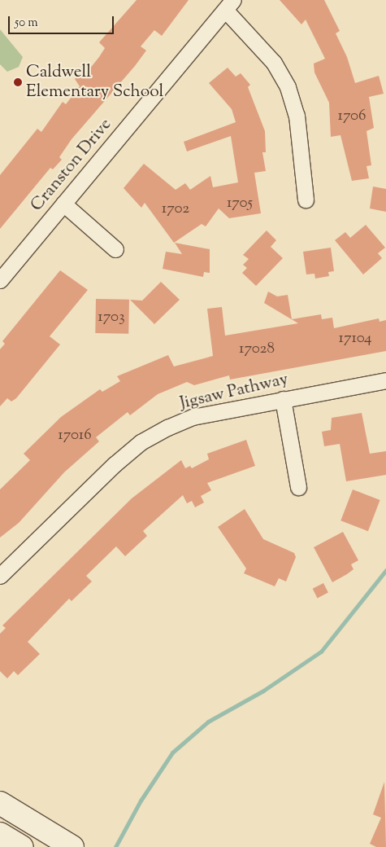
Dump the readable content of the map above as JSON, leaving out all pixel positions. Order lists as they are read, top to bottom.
{
  "streets": {
    "street": ["Cranston Drive", "Jigsaw Pathway"]
  },
  "places": ["Caldwell Elementary School"],
  "house_numbers": [
    "1706",
    "1705",
    "1702",
    "1703",
    "17104",
    "17028",
    "17016"
  ],
  "scale_bar": "50 m"
}
